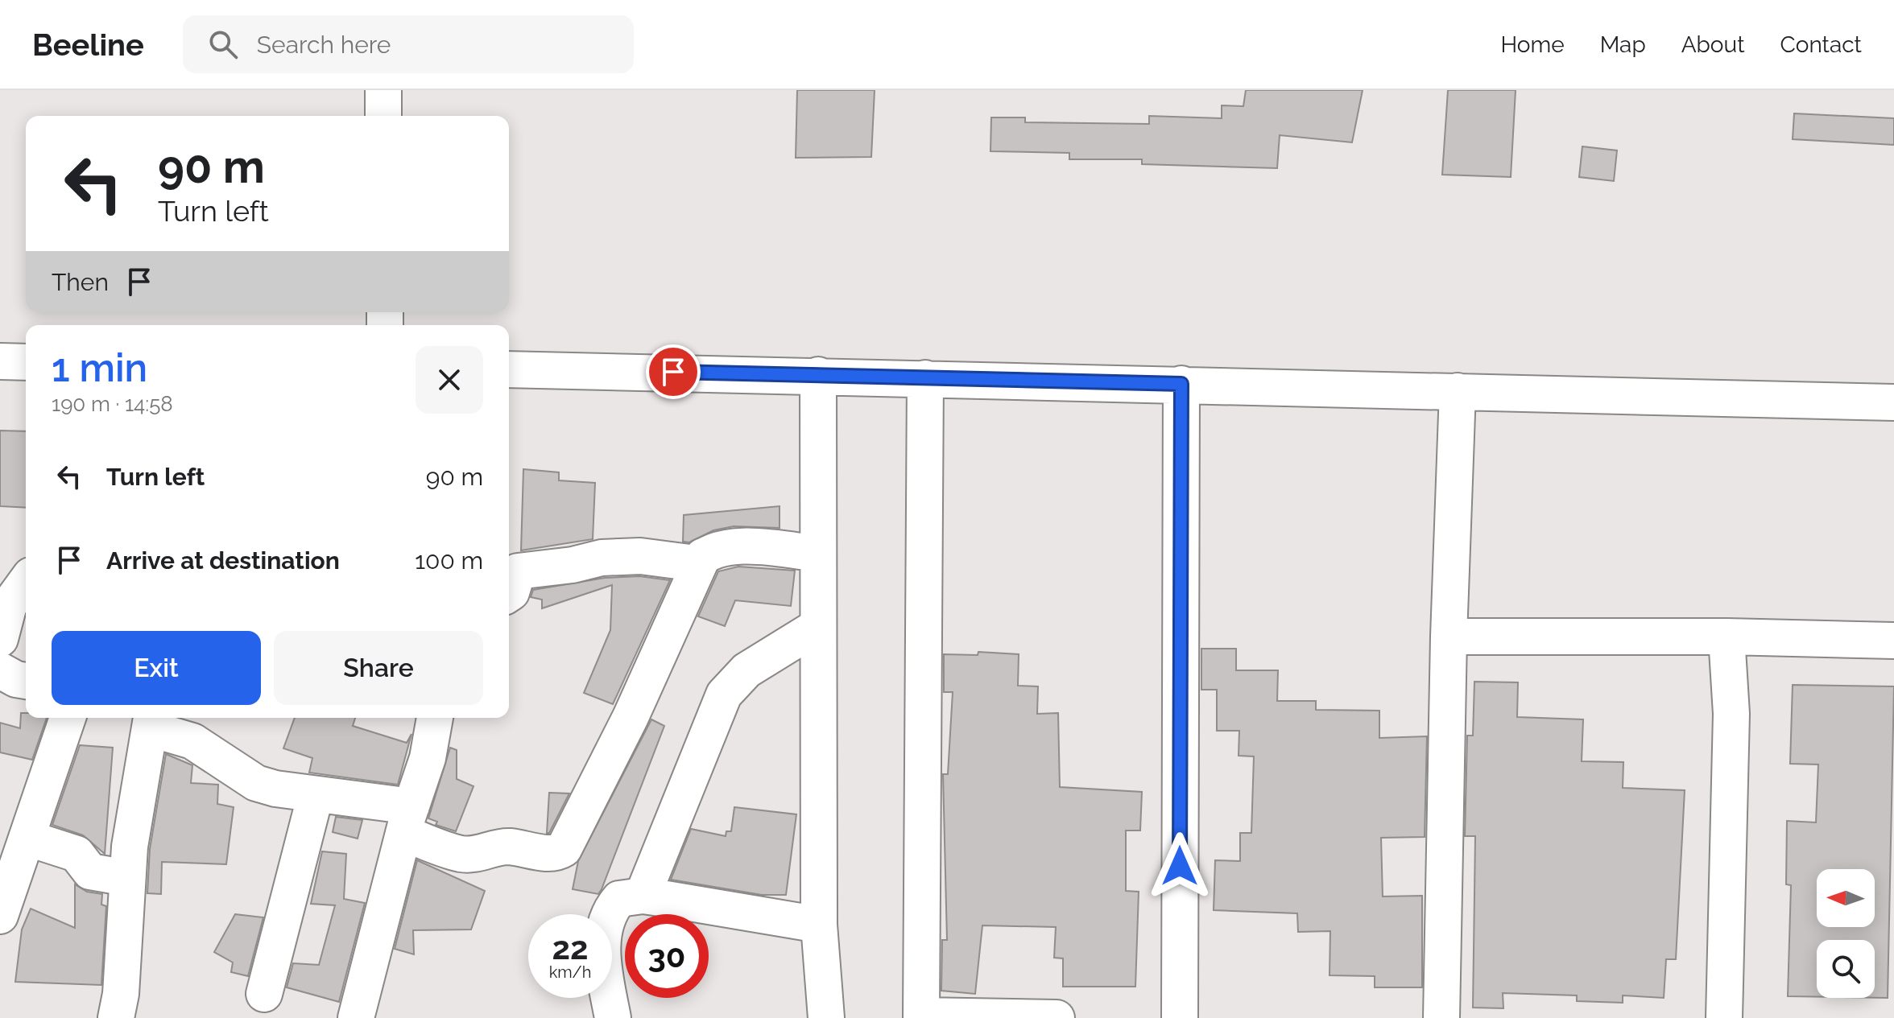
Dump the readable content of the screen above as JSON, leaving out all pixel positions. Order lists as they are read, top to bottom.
{
  "north": "left",
  "page": {
    "header": "Beeline",
    "search": "Search here",
    "nav": [
      "Home",
      "Map",
      "About",
      "Contact"
    ],
    "turn": ["90 m", "Turn left"],
    "then": "Then",
    "heading": ["1 min", "190 m · 14:58"],
    "list": [
      {
        "name": "Turn left",
        "value": "90 m"
      },
      {
        "name": "Arrive at destination",
        "value": "100 m"
      }
    ],
    "buttons": ["Exit", "Share"],
    "speed": "22 km/h",
    "limit": "30"
  }
}
